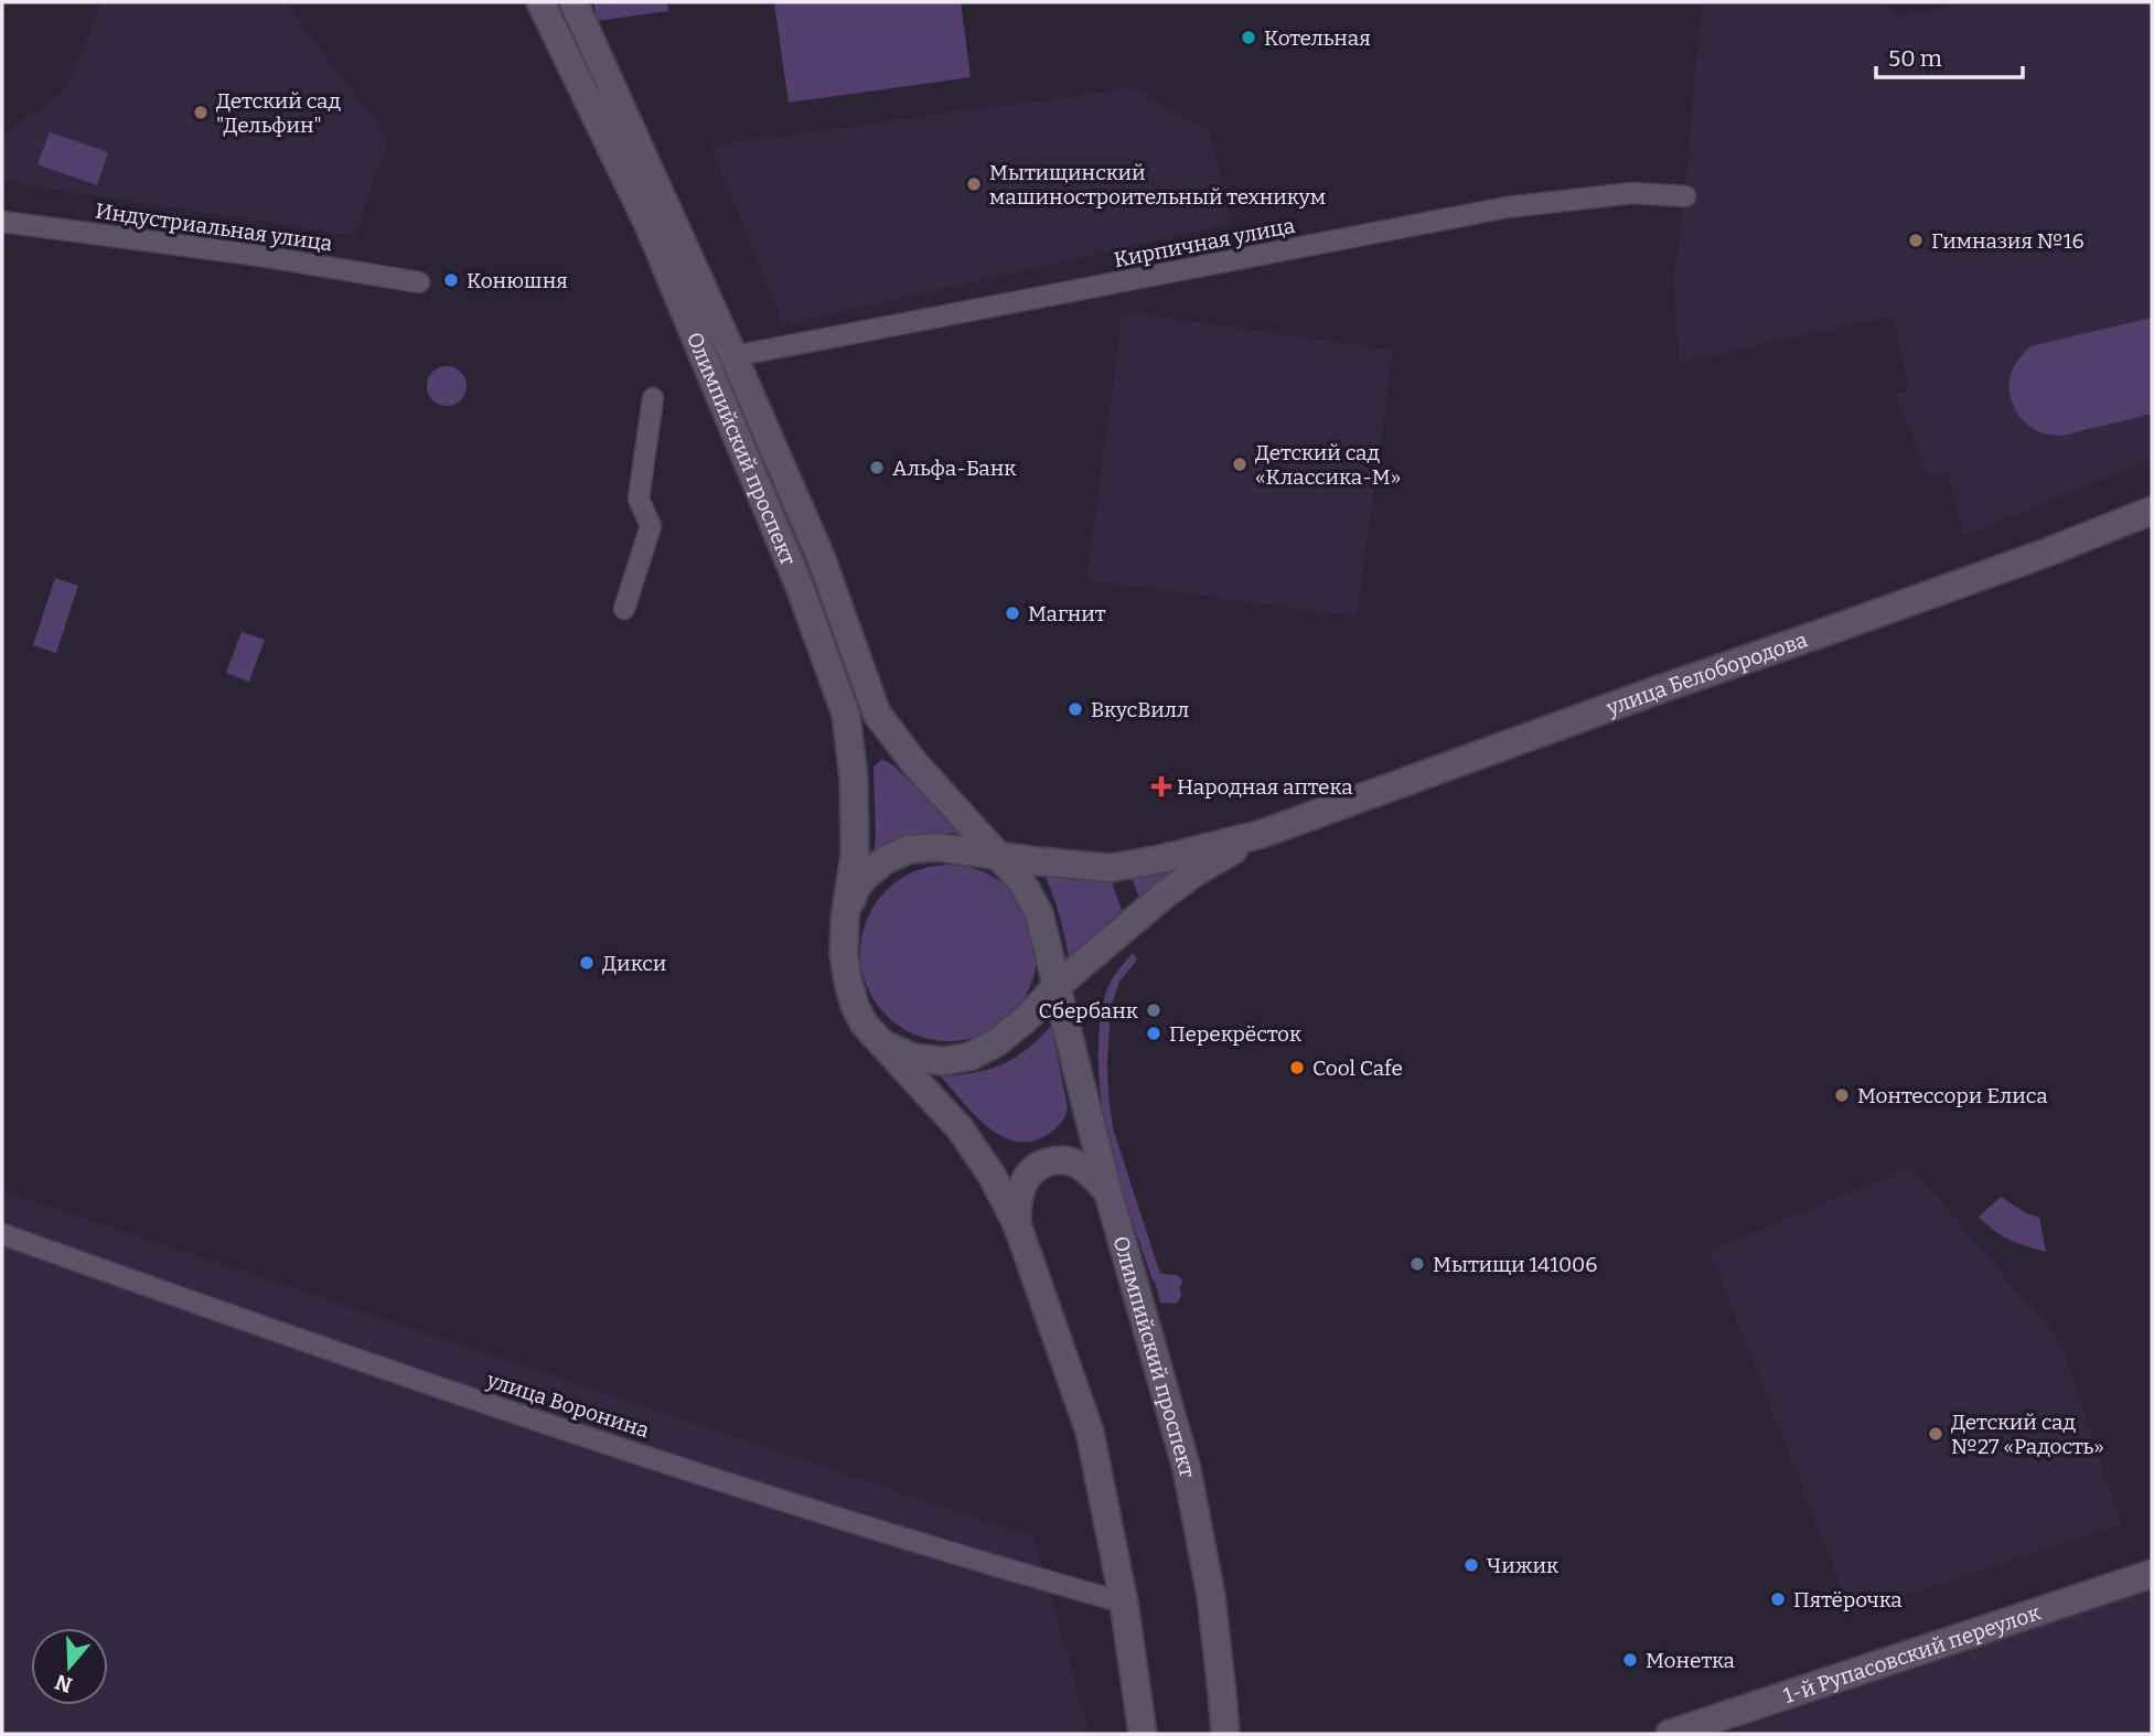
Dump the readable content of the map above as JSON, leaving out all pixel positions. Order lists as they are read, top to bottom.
{
  "streets": {
    "main road": ["Олимпийский проспект", "улица Белобородова", "1-й Рупасовский переулок"],
    "street": ["Индустриальная улица", "Кирпичная улица", "улица Воронина"]
  },
  "crossings": [
    ["Кирпичная улица", "Олимпийский проспект"],
    ["Олимпийский проспект", "улица Воронина"]
  ],
  "places": {
    "other": [
      "Котельная",
      "Детский сад \"Дельфин\"",
      "Мытищинский машиностроительный техникум",
      "Гимназия №16",
      "Конюшня",
      "Детский сад «Классика-М»",
      "Альфа-Банк",
      "Магнит",
      "ВкусВилл",
      "Дикси",
      "Сбербанк",
      "Перекрёсток",
      "Cool Cafe",
      "Монтессори Елиса",
      "Мытищи 141006",
      "Детский сад №27 «Радость»",
      "Чижик",
      "Пятёрочка",
      "Монетка"
    ],
    "health": ["Народная аптека"]
  },
  "scale_bar": "50 m",
  "north": "bottom"
}
